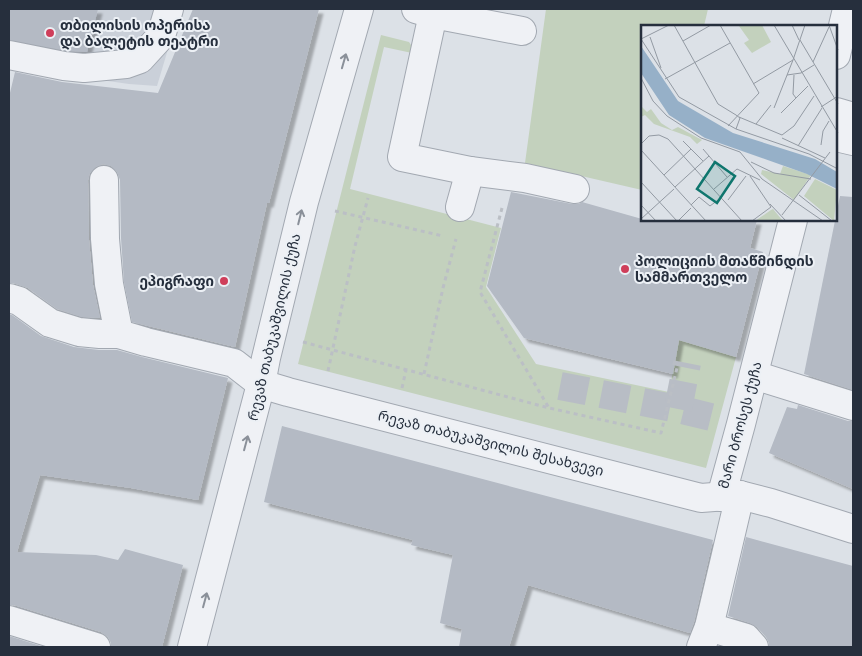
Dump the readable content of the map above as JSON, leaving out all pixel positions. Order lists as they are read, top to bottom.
{
  "streets": {
    "street": ["რევაზ თაბუკაშვილის ქუჩა", "მარი ბროსეს ქუჩა", "რევაზ თაბუკაშვილის შესახვევი"]
  },
  "crossings": [
    ["რევაზ თაბუკაშვილის ქუჩა", "რევაზ თაბუკაშვილის შესახვევი"],
    ["მარი ბროსეს ქუჩა", "რევაზ თაბუკაშვილის შესახვევი"]
  ],
  "one_way": ["რევაზ თაბუკაშვილის ქუჩა"],
  "places": ["თბილისის ოპერისა და ბალეტის თეატრი", "პოლიციის მთაწმინდის სამმართველო", "ეპიგრაფი"]
}
